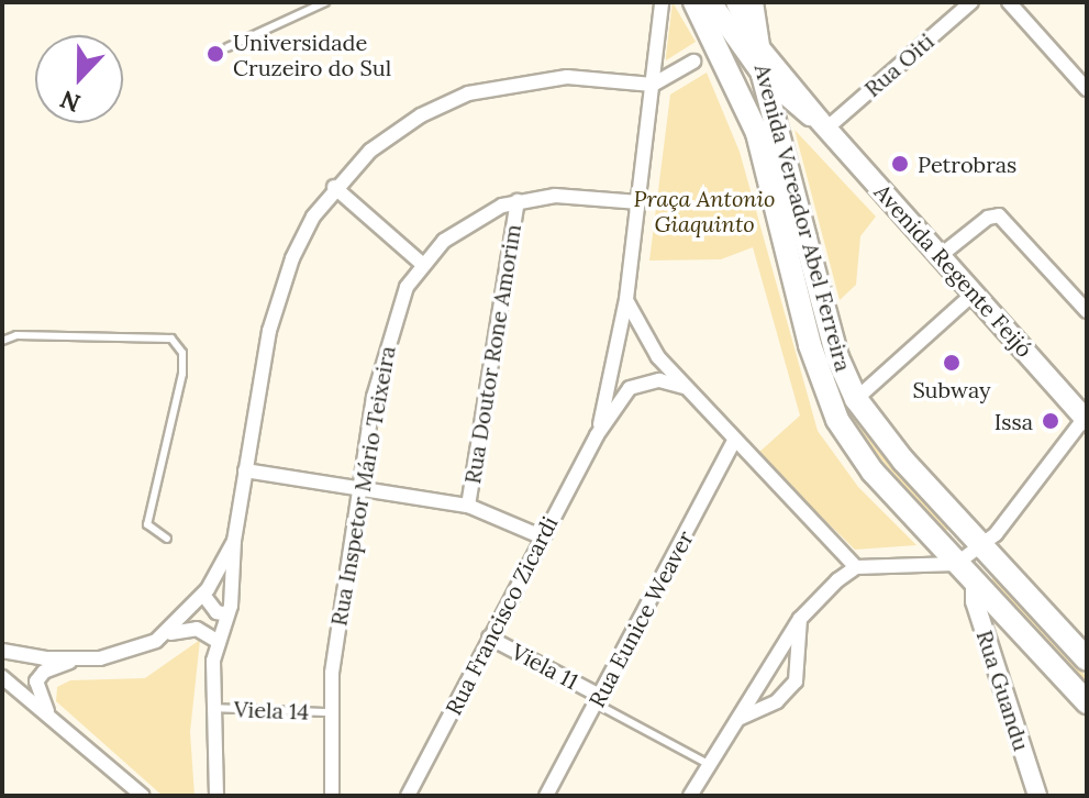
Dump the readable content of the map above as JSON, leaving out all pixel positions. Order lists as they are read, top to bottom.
{
  "streets": {
    "main road": ["Avenida Vereador Abel Ferreira", "Avenida Regente Feijó"],
    "street": [
      "Rua Oiti",
      "Rua Doutor Rone Amorim",
      "Rua Inspetor Mário Teixeira",
      "Rua Francisco Zicardi",
      "Rua Eunice Weaver",
      "Viela 11",
      "Rua Guandu"
    ],
    "lane": ["Viela 14"]
  },
  "crossings": [
    ["Rua Oiti", "Avenida Regente Feijó"],
    ["Avenida Vereador Abel Ferreira", "Avenida Regente Feijó"],
    ["Avenida Vereador Abel Ferreira", "Rua Guandu"],
    ["Rua Doutor Rone Amorim", "Rua Inspetor Mário Teixeira"],
    ["Rua Inspetor Mário Teixeira", "Rua Francisco Zicardi"],
    ["Rua Inspetor Mário Teixeira", "Viela 14"],
    ["Rua Francisco Zicardi", "Viela 11"],
    ["Rua Eunice Weaver", "Viela 11"]
  ],
  "parks": ["Praça Antonio Giaquinto"],
  "places": [
    "Universidade Cruzeiro do Sul",
    "Petrobras",
    "Subway",
    "Issa"
  ],
  "north": "bottom"
}
